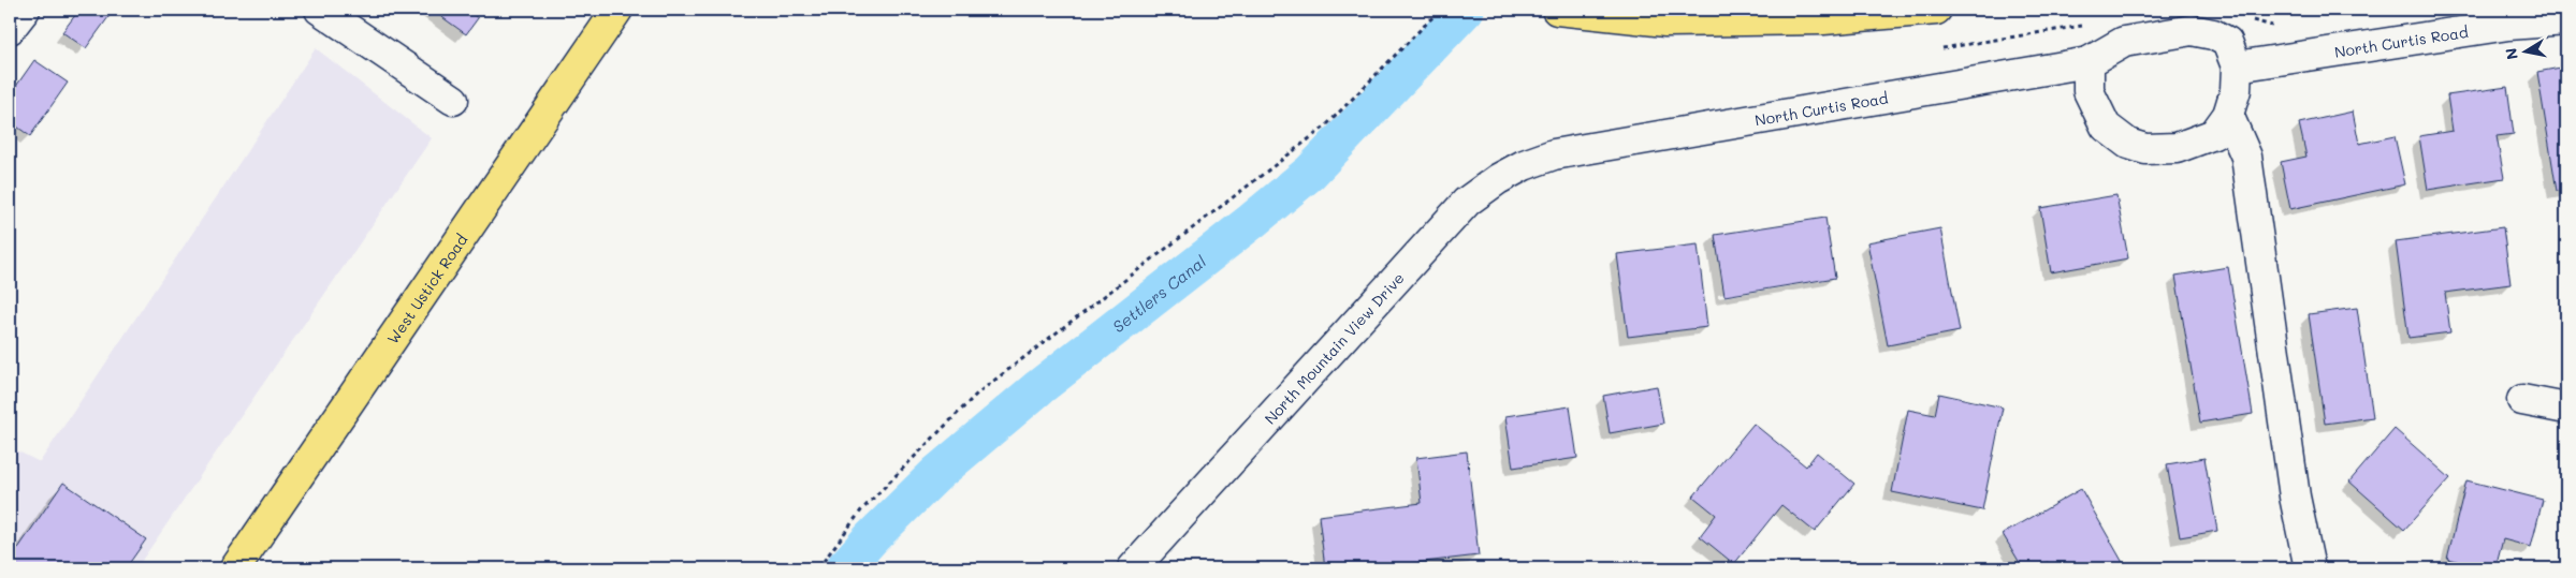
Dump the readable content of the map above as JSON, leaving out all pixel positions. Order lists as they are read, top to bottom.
{
  "streets": {
    "main road": ["West Ustick Road"],
    "street": ["North Curtis Road", "North Mountain View Drive"]
  },
  "crossings": [
    ["North Curtis Road", "North Mountain View Drive"]
  ],
  "water": ["Settlers Canal"],
  "north": "left"
}
